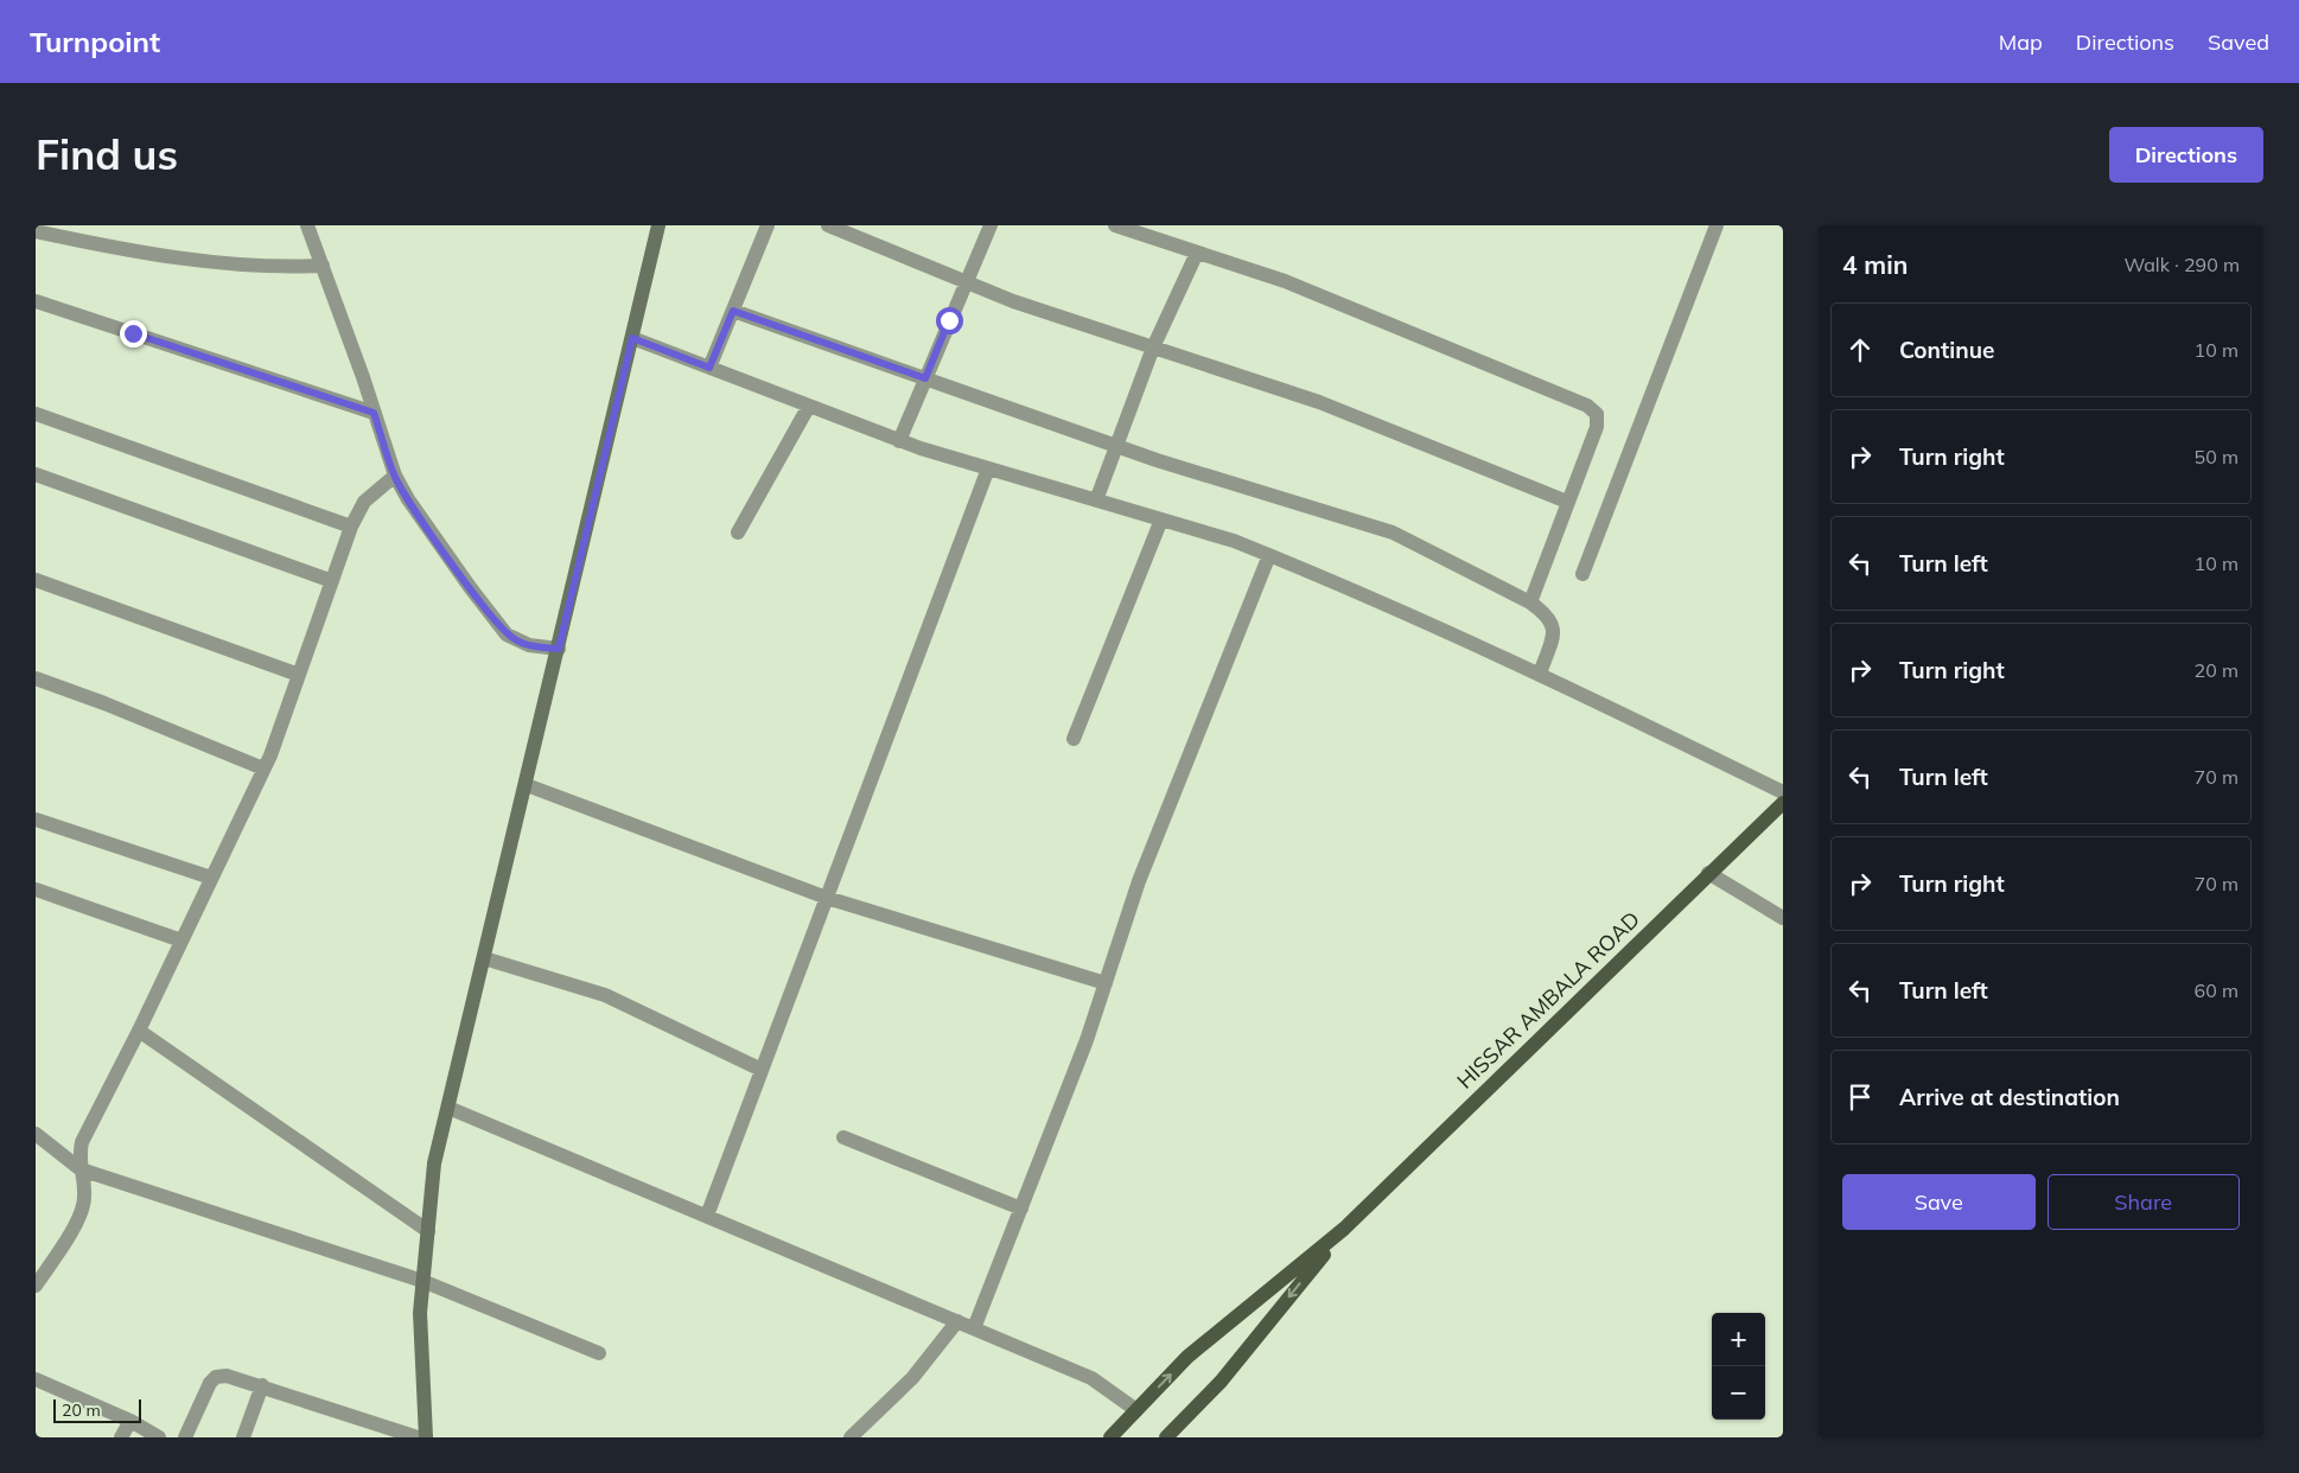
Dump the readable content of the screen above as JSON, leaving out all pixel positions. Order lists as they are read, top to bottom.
{
  "streets": {
    "main road": ["HISSAR AMBALA ROAD"]
  },
  "scale_bar": "20 m",
  "page": {
    "header": "Turnpoint",
    "nav": ["Map", "Directions", "Saved"],
    "buttons": [
      "Directions",
      ["Save", "Share"]
    ],
    "title": "Find us",
    "heading": ["4 min", "Walk · 290 m"],
    "list": [
      ["Continue", "10 m"],
      ["Turn right", "50 m"],
      ["Turn left", "10 m"],
      ["Turn right", "20 m"],
      ["Turn left", "70 m"],
      ["Turn right", "70 m"],
      ["Turn left", "60 m"],
      "Arrive at destination"
    ],
    "map_buttons": ["+", "−"],
    "scale": "20 m"
  }
}
